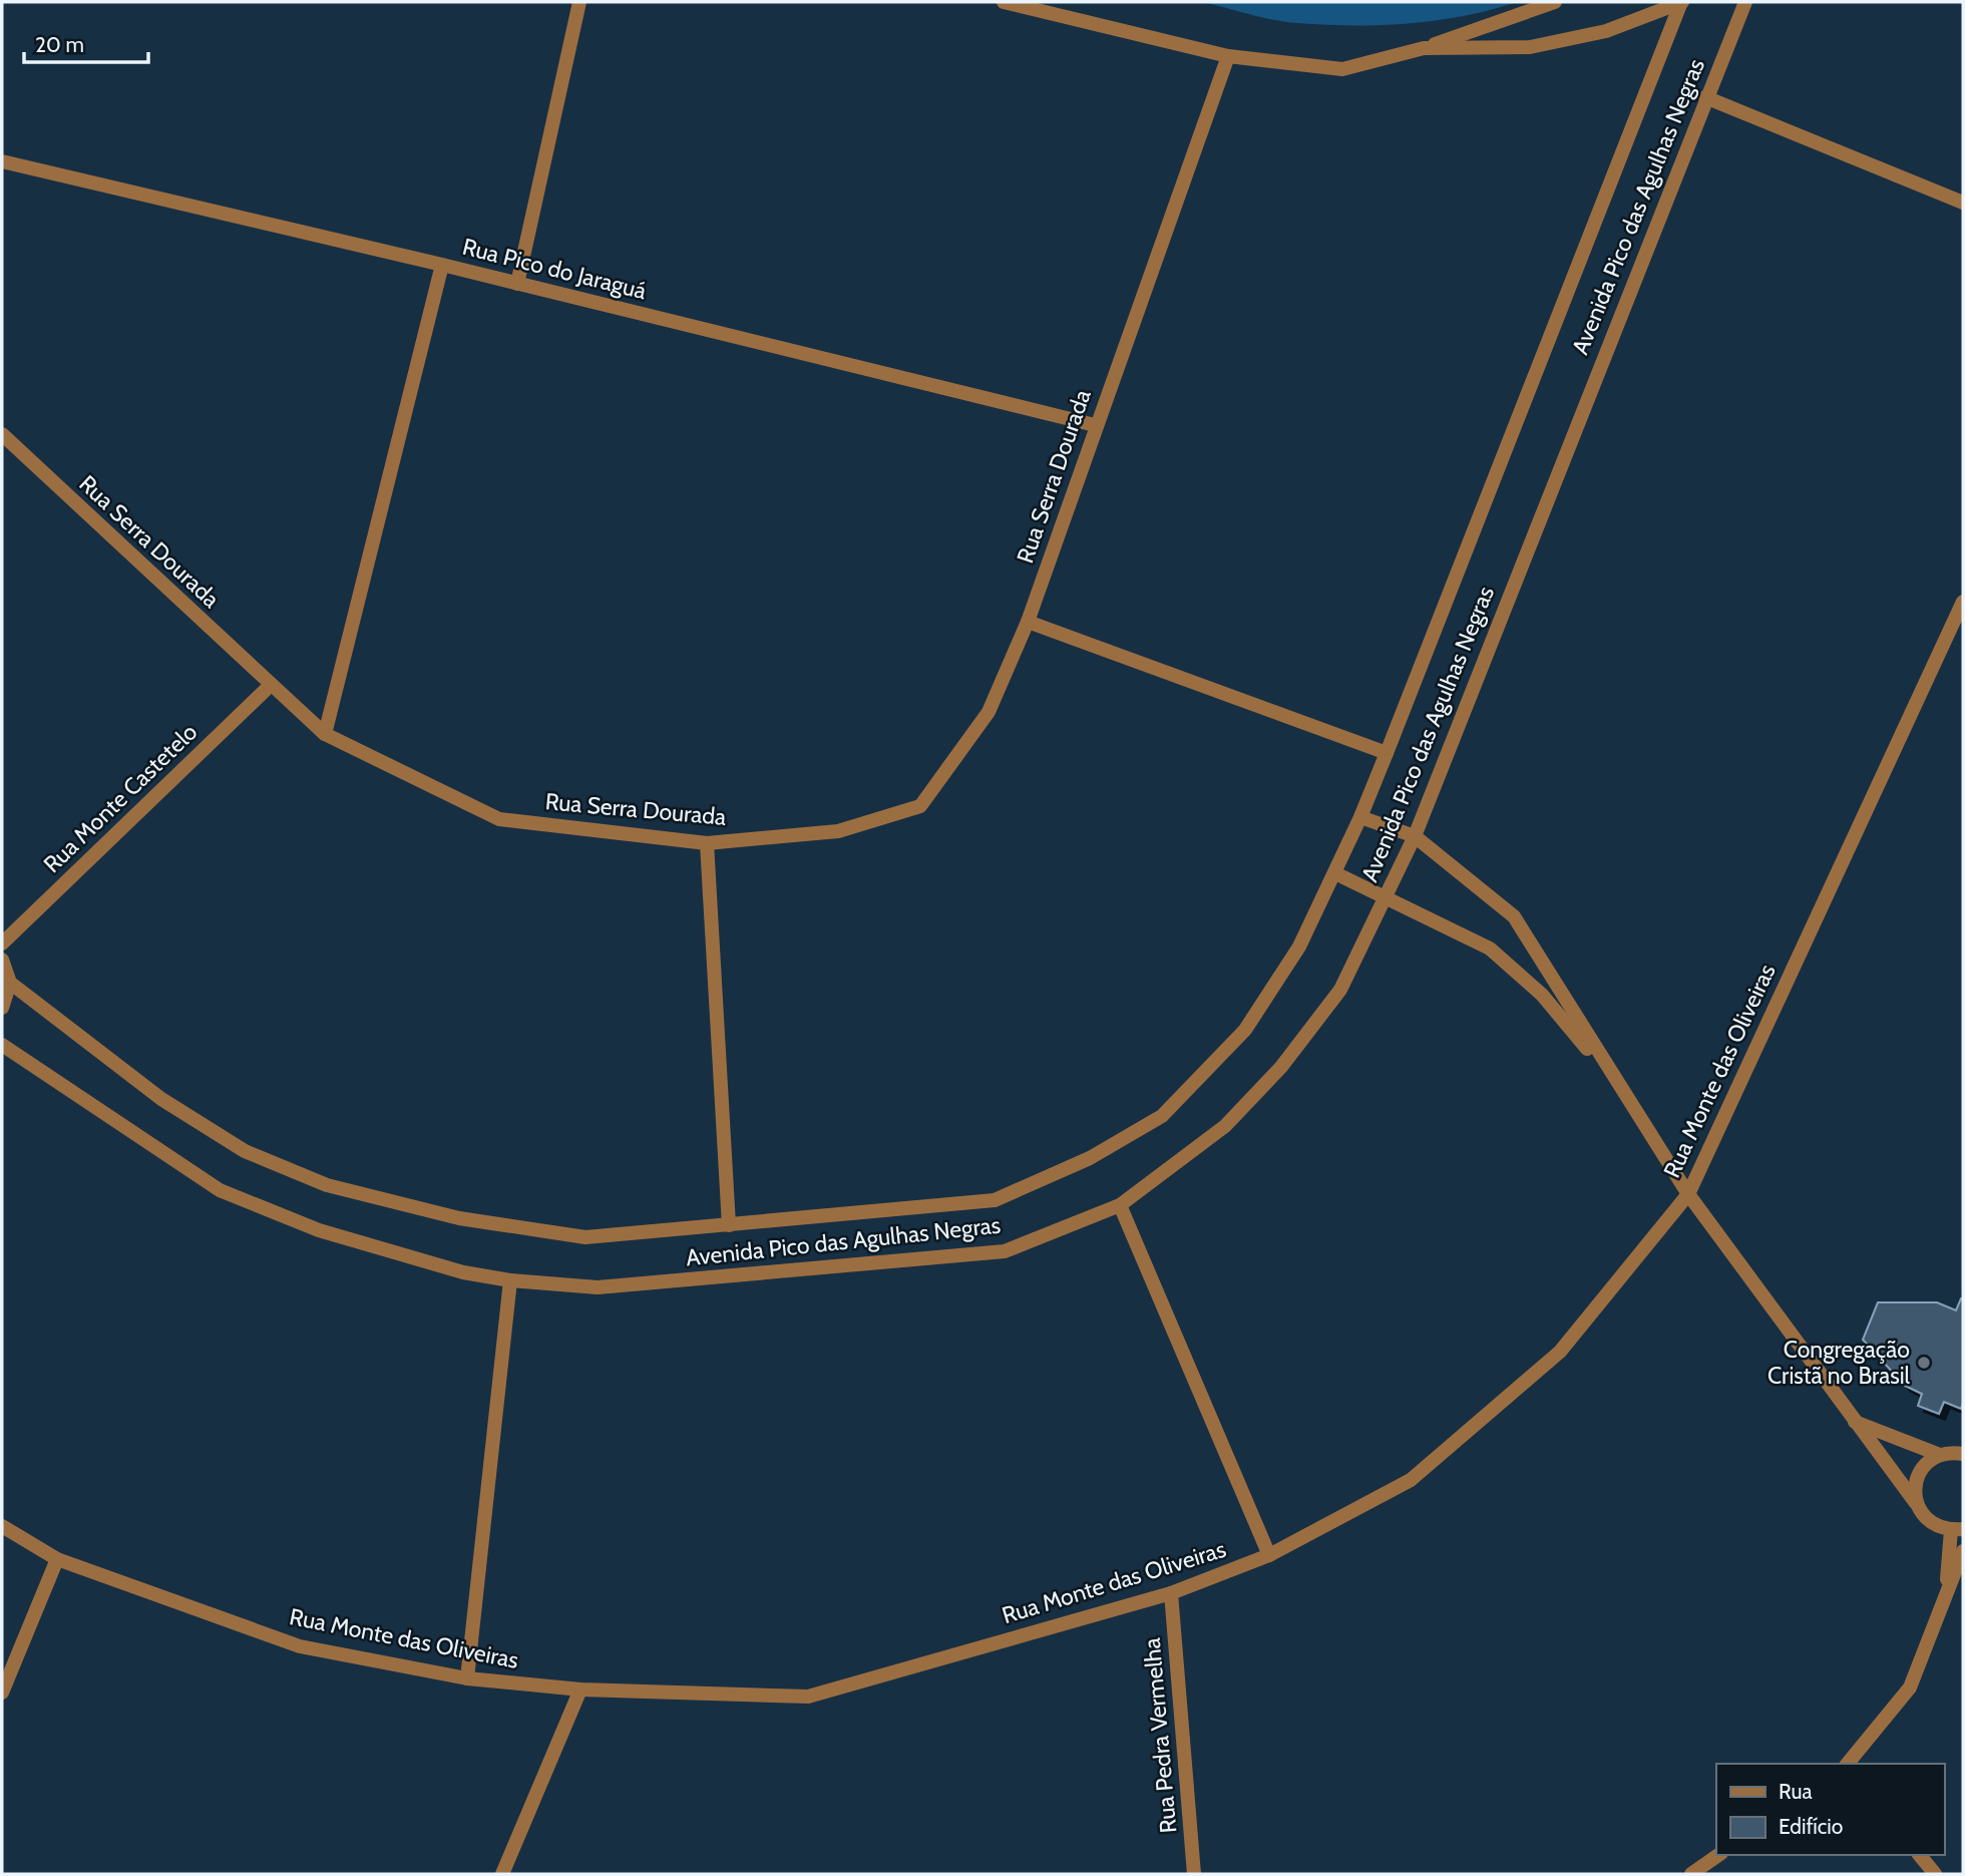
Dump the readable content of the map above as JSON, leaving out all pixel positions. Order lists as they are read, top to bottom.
{
  "streets": {
    "street": [
      "Avenida Pico das Agulhas Negras",
      "Rua Pico do Jaraguá",
      "Rua Serra Dourada",
      "Rua Monte Castetelo",
      "Rua Monte das Oliveiras",
      "Rua Pedra Vermelha"
    ]
  },
  "crossings": [
    ["Rua Pico do Jaraguá", "Rua Serra Dourada"],
    ["Rua Serra Dourada", "Rua Monte Castetelo"],
    ["Rua Monte das Oliveiras", "Rua Pedra Vermelha"]
  ],
  "places": ["Congregação Cristã no Brasil"],
  "legend": ["Rua", "Edifício"],
  "scale_bar": "20 m"
}
